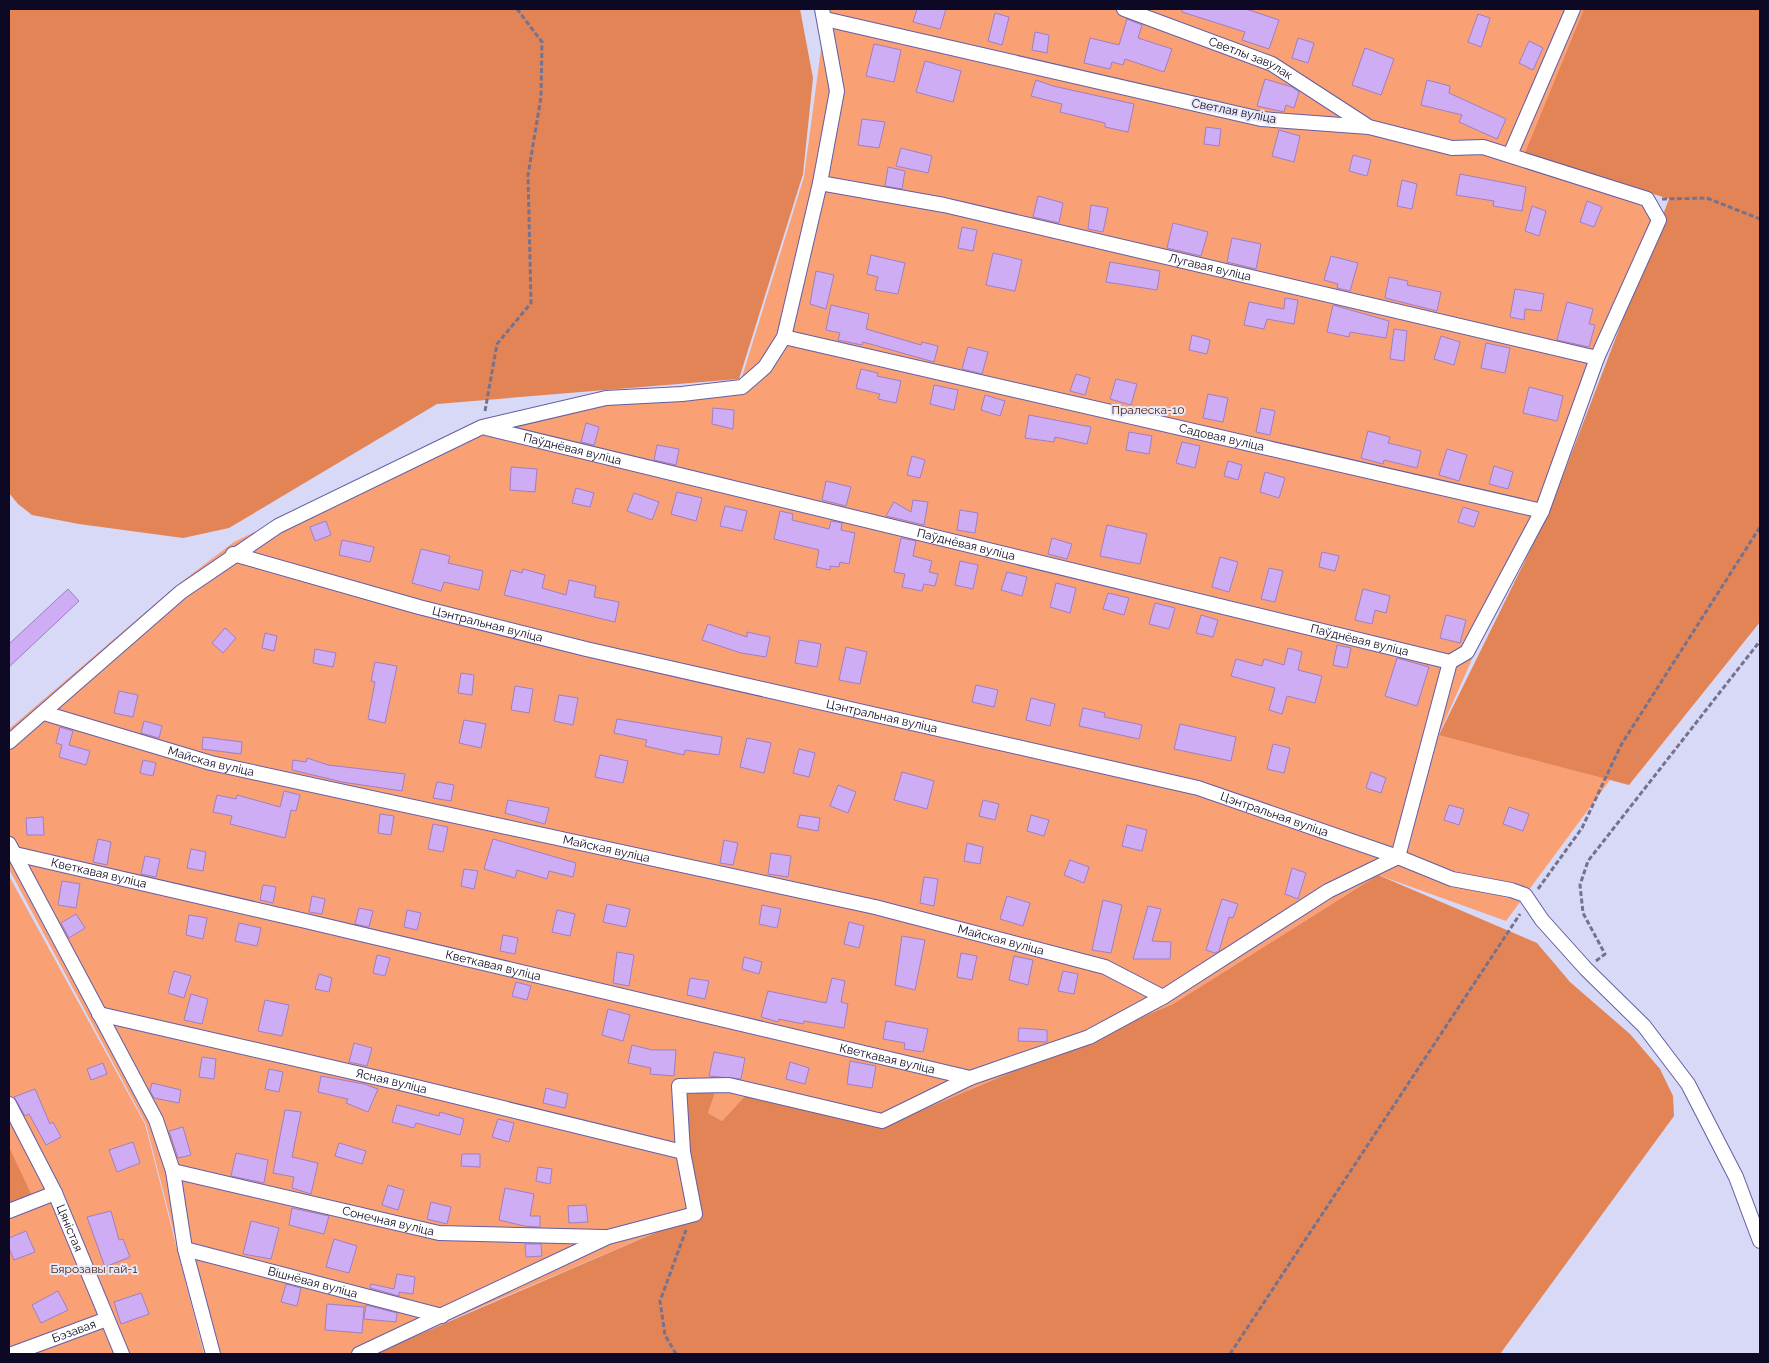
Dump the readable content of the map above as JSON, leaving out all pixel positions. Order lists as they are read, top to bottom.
{
  "streets": {
    "street": [
      "Светлы завулак",
      "Светлая вуліца",
      "Лугавая вуліца",
      "Садовая вуліца",
      "Паўднёвая вуліца",
      "Цэнтральная вуліца",
      "Майская вуліца",
      "Кветкавая вуліца",
      "Ясная вуліца",
      "Сонечная вуліца",
      "Цяністая",
      "Вішнёвая вуліца",
      "Бэзавая"
    ]
  },
  "crossings": [
    ["Светлы завулак", "Светлая вуліца"],
    ["Цяністая", "Бэзавая"]
  ],
  "parks": ["Пралеска-10", "Бярозавы гай-1"]
}
